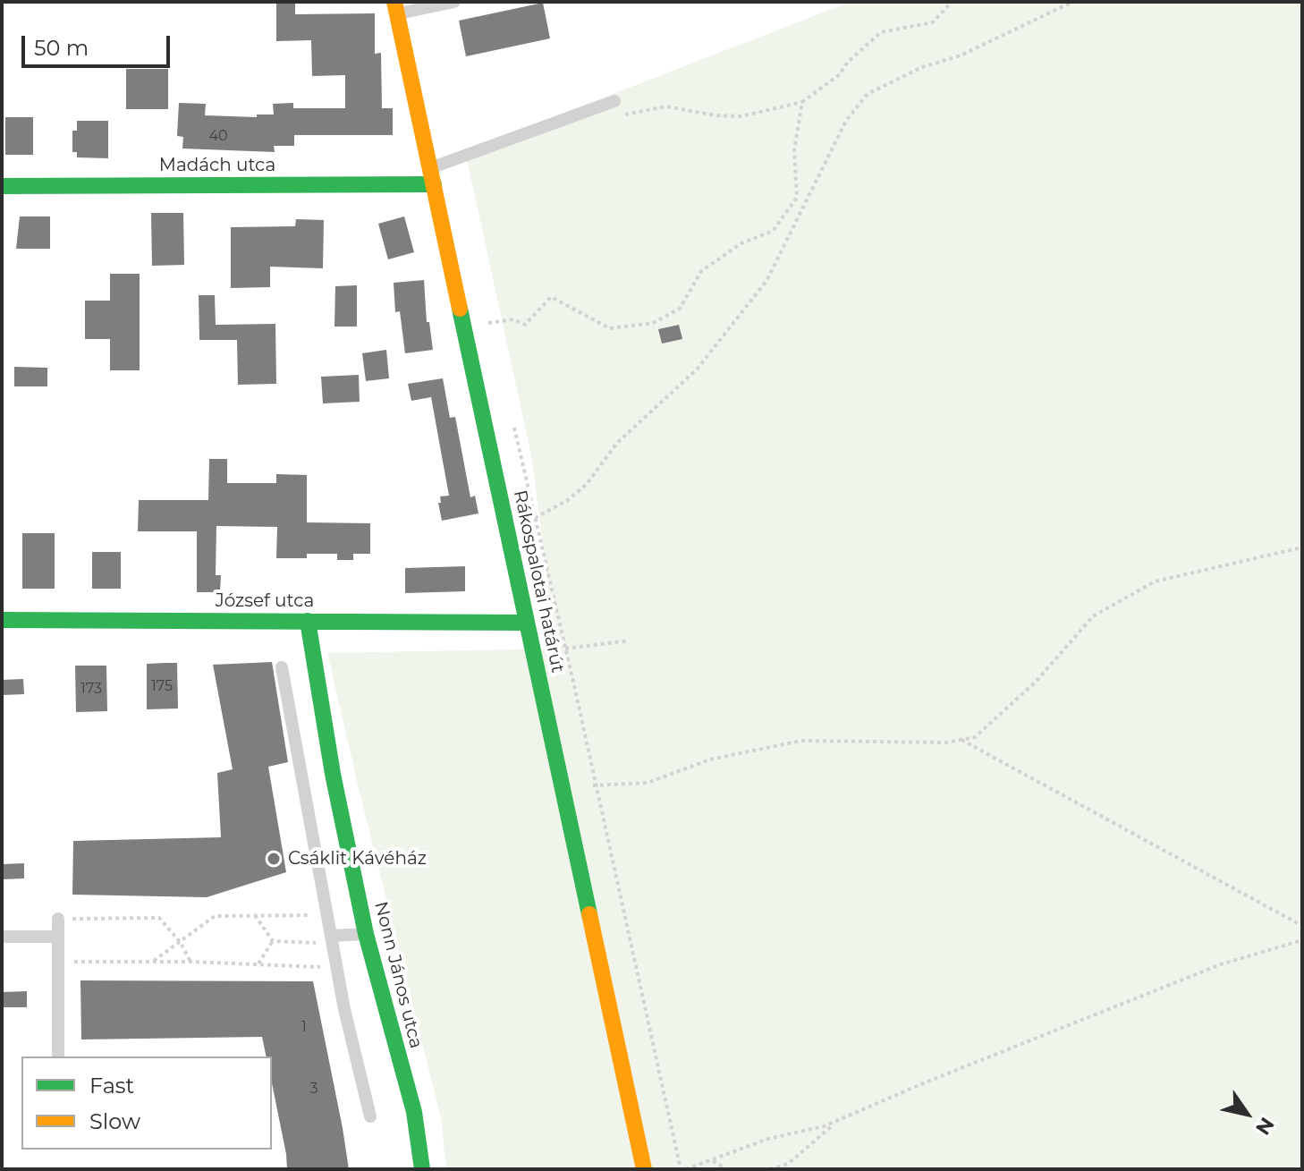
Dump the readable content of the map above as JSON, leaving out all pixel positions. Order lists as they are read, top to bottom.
{
  "streets": {
    "street": [
      "Madách utca",
      "Rákospalotai határút",
      "József utca",
      "Nonn János utca"
    ]
  },
  "crossings": [
    ["Madách utca", "Rákospalotai határút"],
    ["Rákospalotai határút", "József utca"],
    ["József utca", "Nonn János utca"]
  ],
  "places": ["Csáklit Kávéház"],
  "house_numbers": [
    "40",
    "175",
    "173",
    "1",
    "3"
  ],
  "legend": ["Fast", "Slow"],
  "scale_bar": "50 m",
  "north": "bottom right"
}
